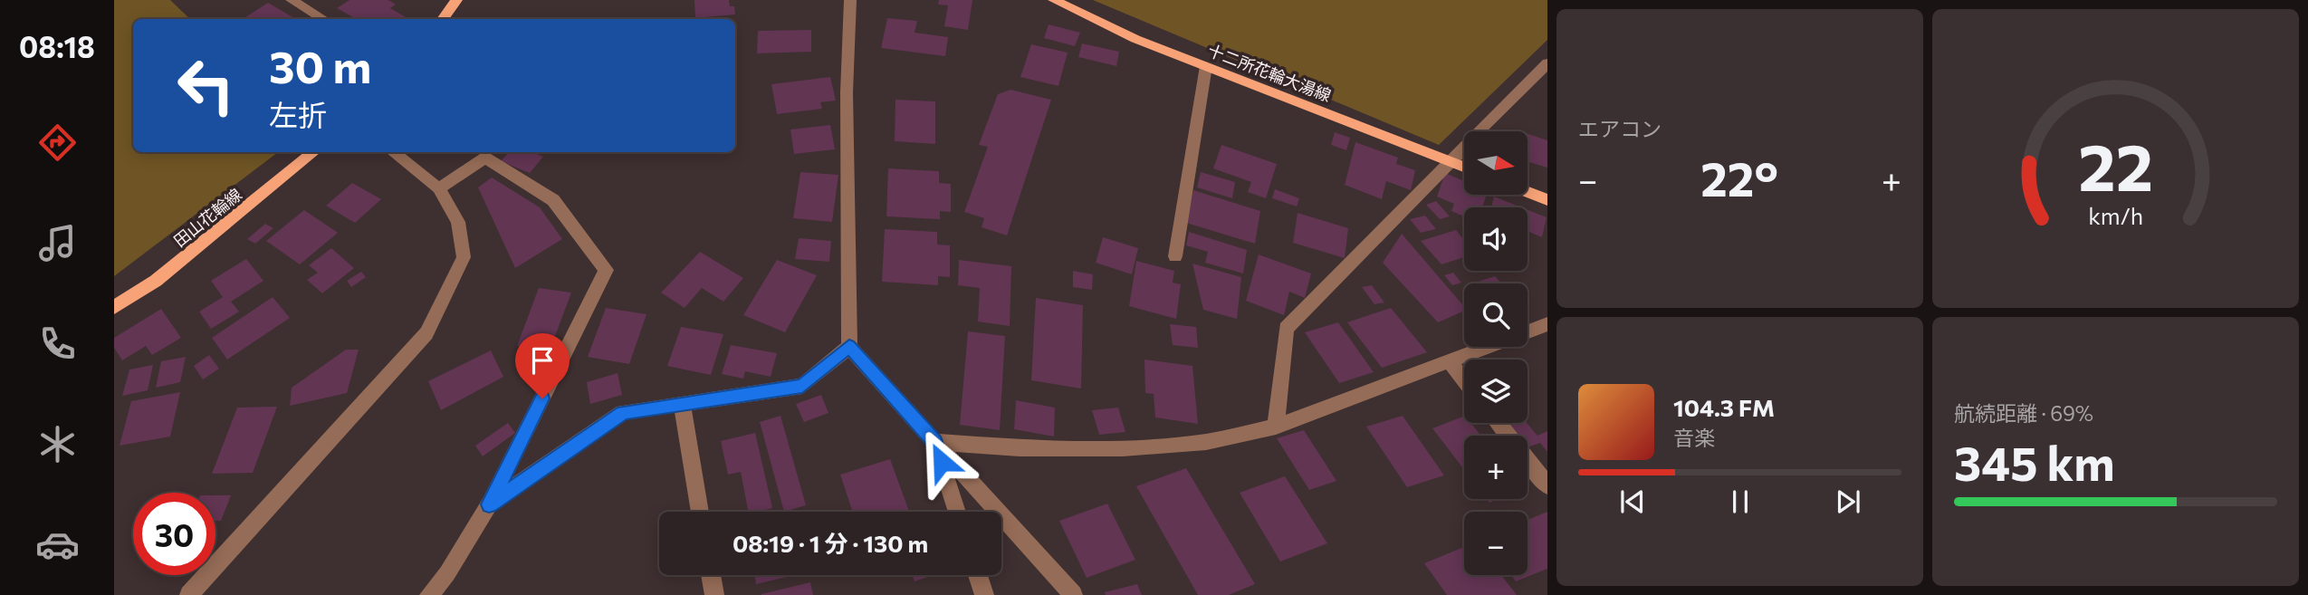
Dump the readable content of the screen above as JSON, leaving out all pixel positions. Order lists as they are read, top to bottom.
{
  "streets": {
    "main road": ["十二所花輪大湯線", "田山花輪線"]
  },
  "north": "right",
  "page": {
    "tabs": "08:18",
    "tile": [
      "エアコン",
      ["航続距離 · 69%", "345 km"]
    ],
    "turn": ["30 m", "左折"],
    "map_buttons": ["+", "−"],
    "heat": ["−", "22°", "+"],
    "song": ["104.3 FM", "音楽"],
    "limit": "30",
    "trip": "08:19 · 1 分 · 130 m",
    "gauge": ["22", "km/h"]
  }
}
